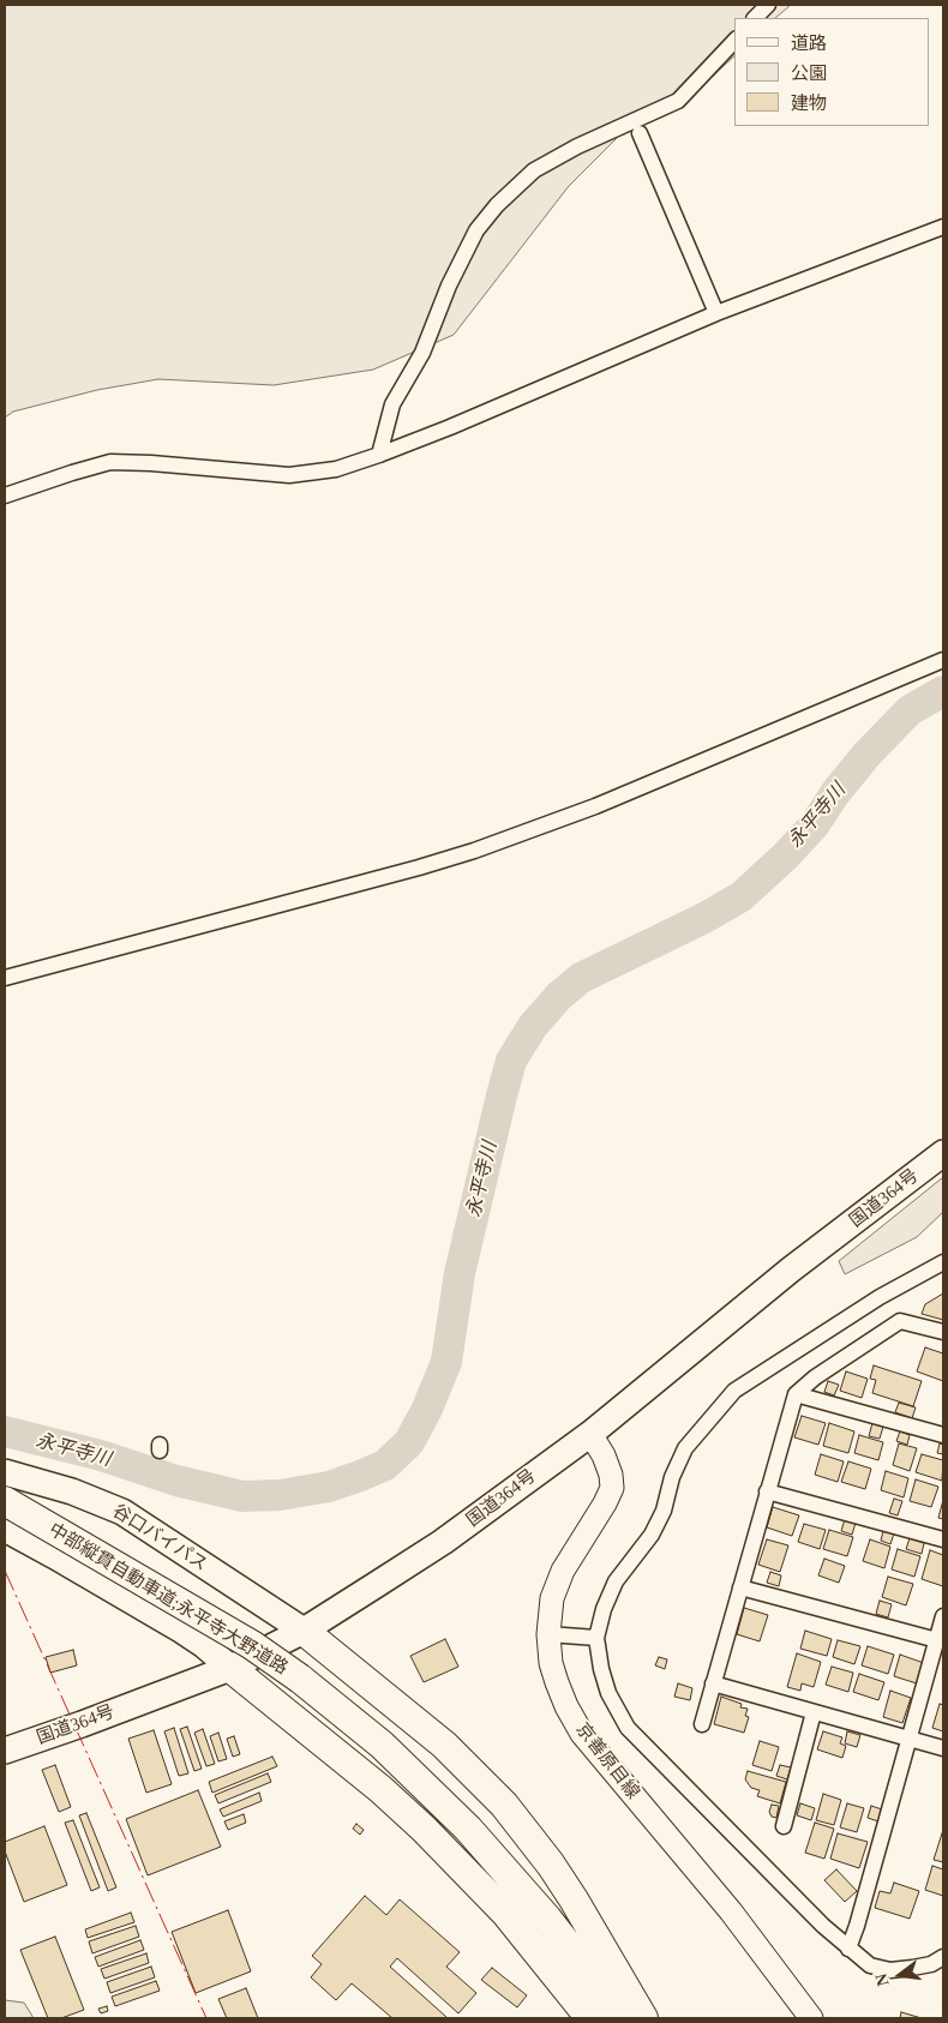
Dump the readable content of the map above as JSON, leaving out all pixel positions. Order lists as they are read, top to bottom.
{
  "streets": {
    "highway": ["国道364号", "谷口バイパス", "中部縦貫自動車道;永平寺大野道路"],
    "main road": ["京善原目線"]
  },
  "crossings": [
    ["国道364号", "谷口バイパス"],
    ["国道364号", "京善原目線"]
  ],
  "water": ["永平寺川"],
  "legend": ["道路", "公園", "建物"],
  "north": "left"
}
